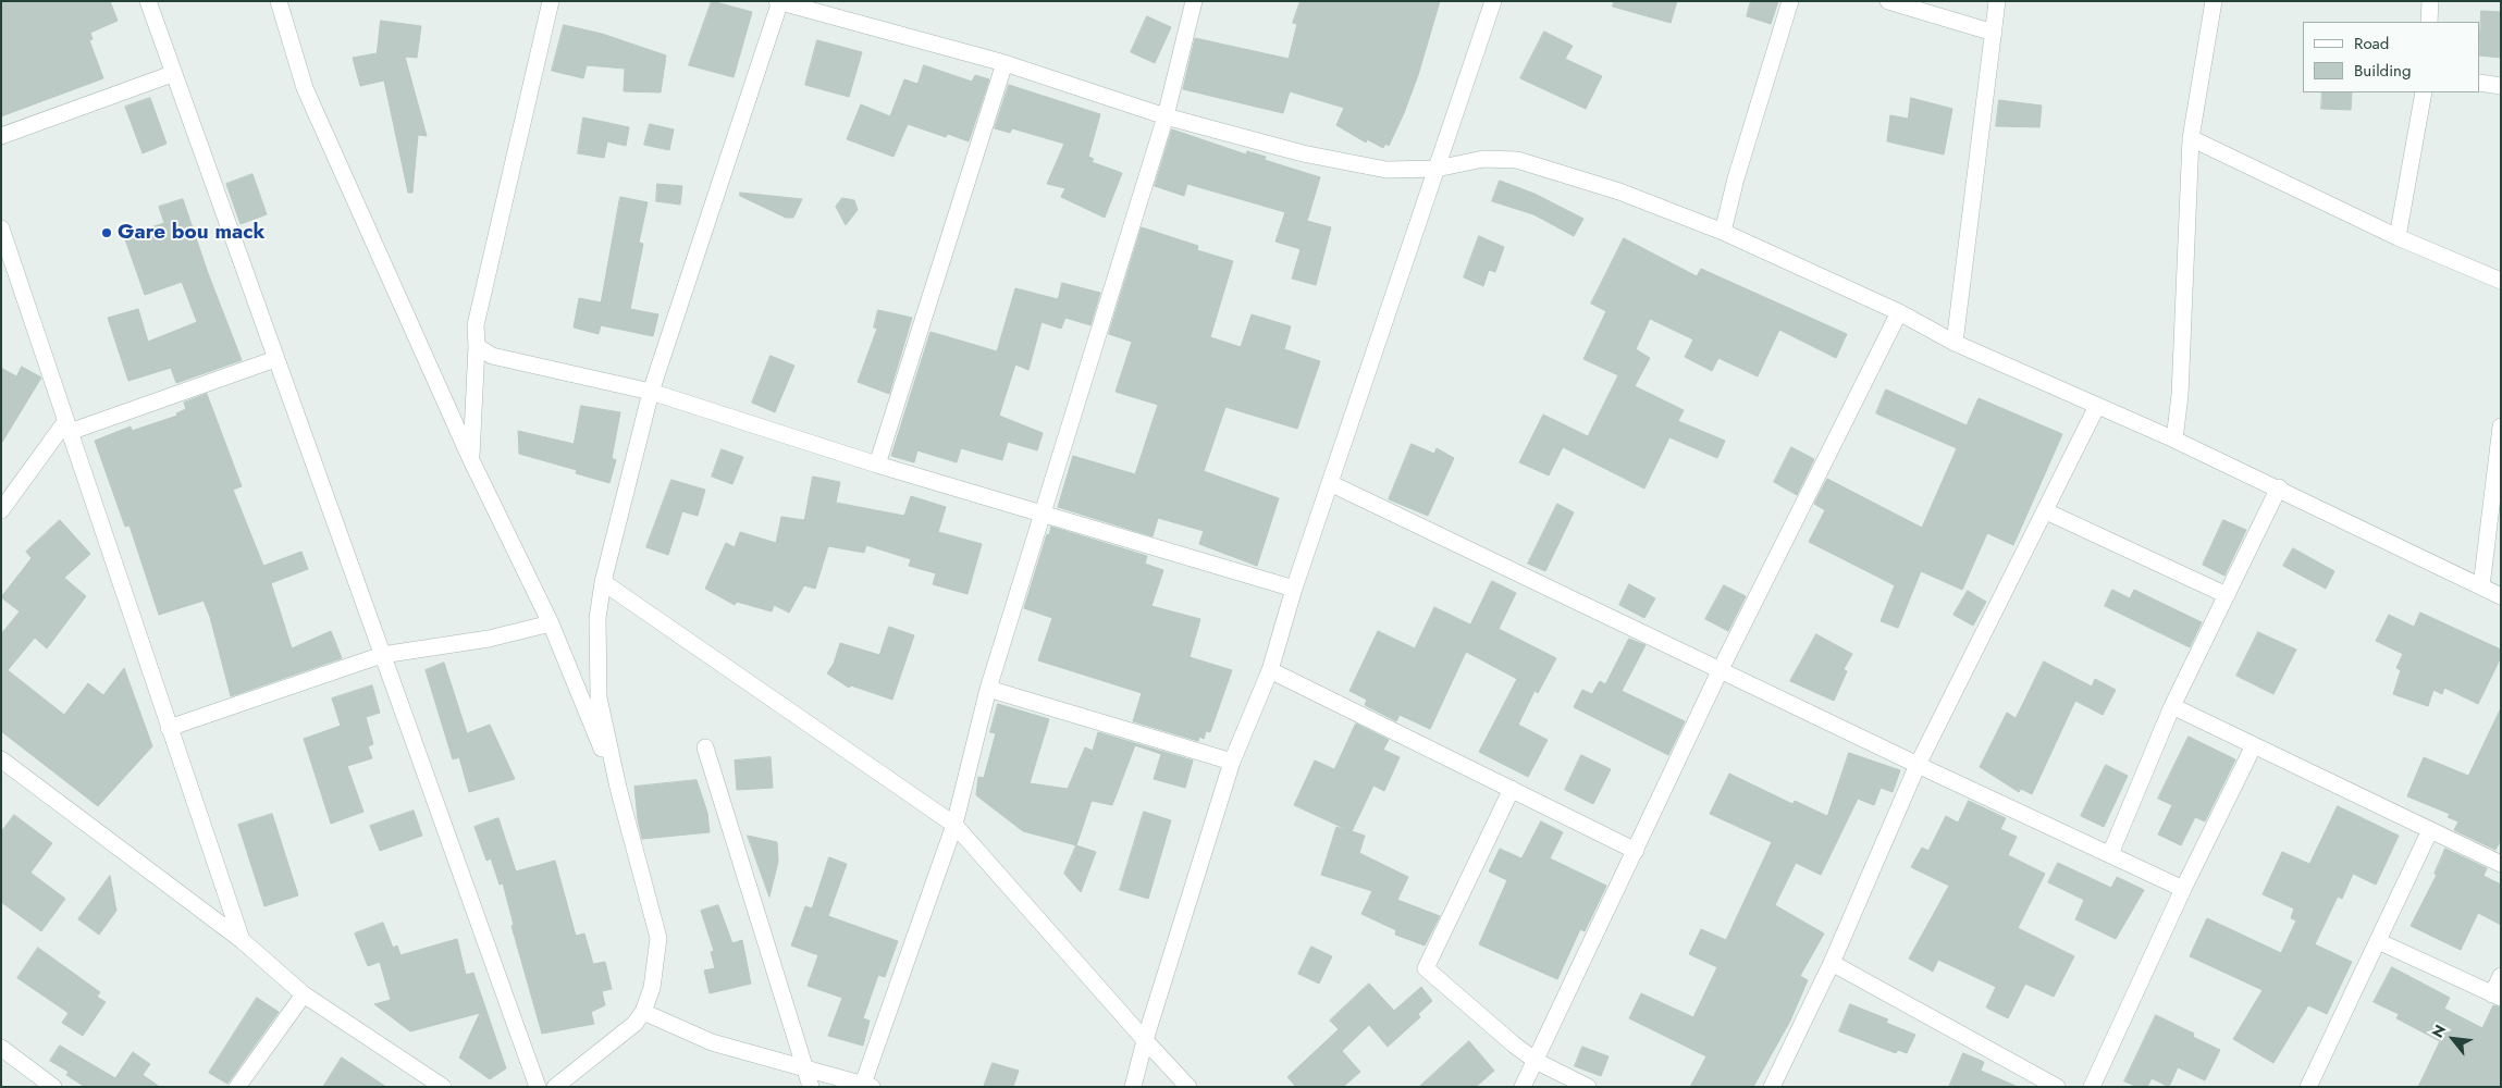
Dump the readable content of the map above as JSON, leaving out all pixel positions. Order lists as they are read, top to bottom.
{
  "places": ["Gare bou mack"],
  "legend": ["Road", "Building"],
  "north": "top left"
}
